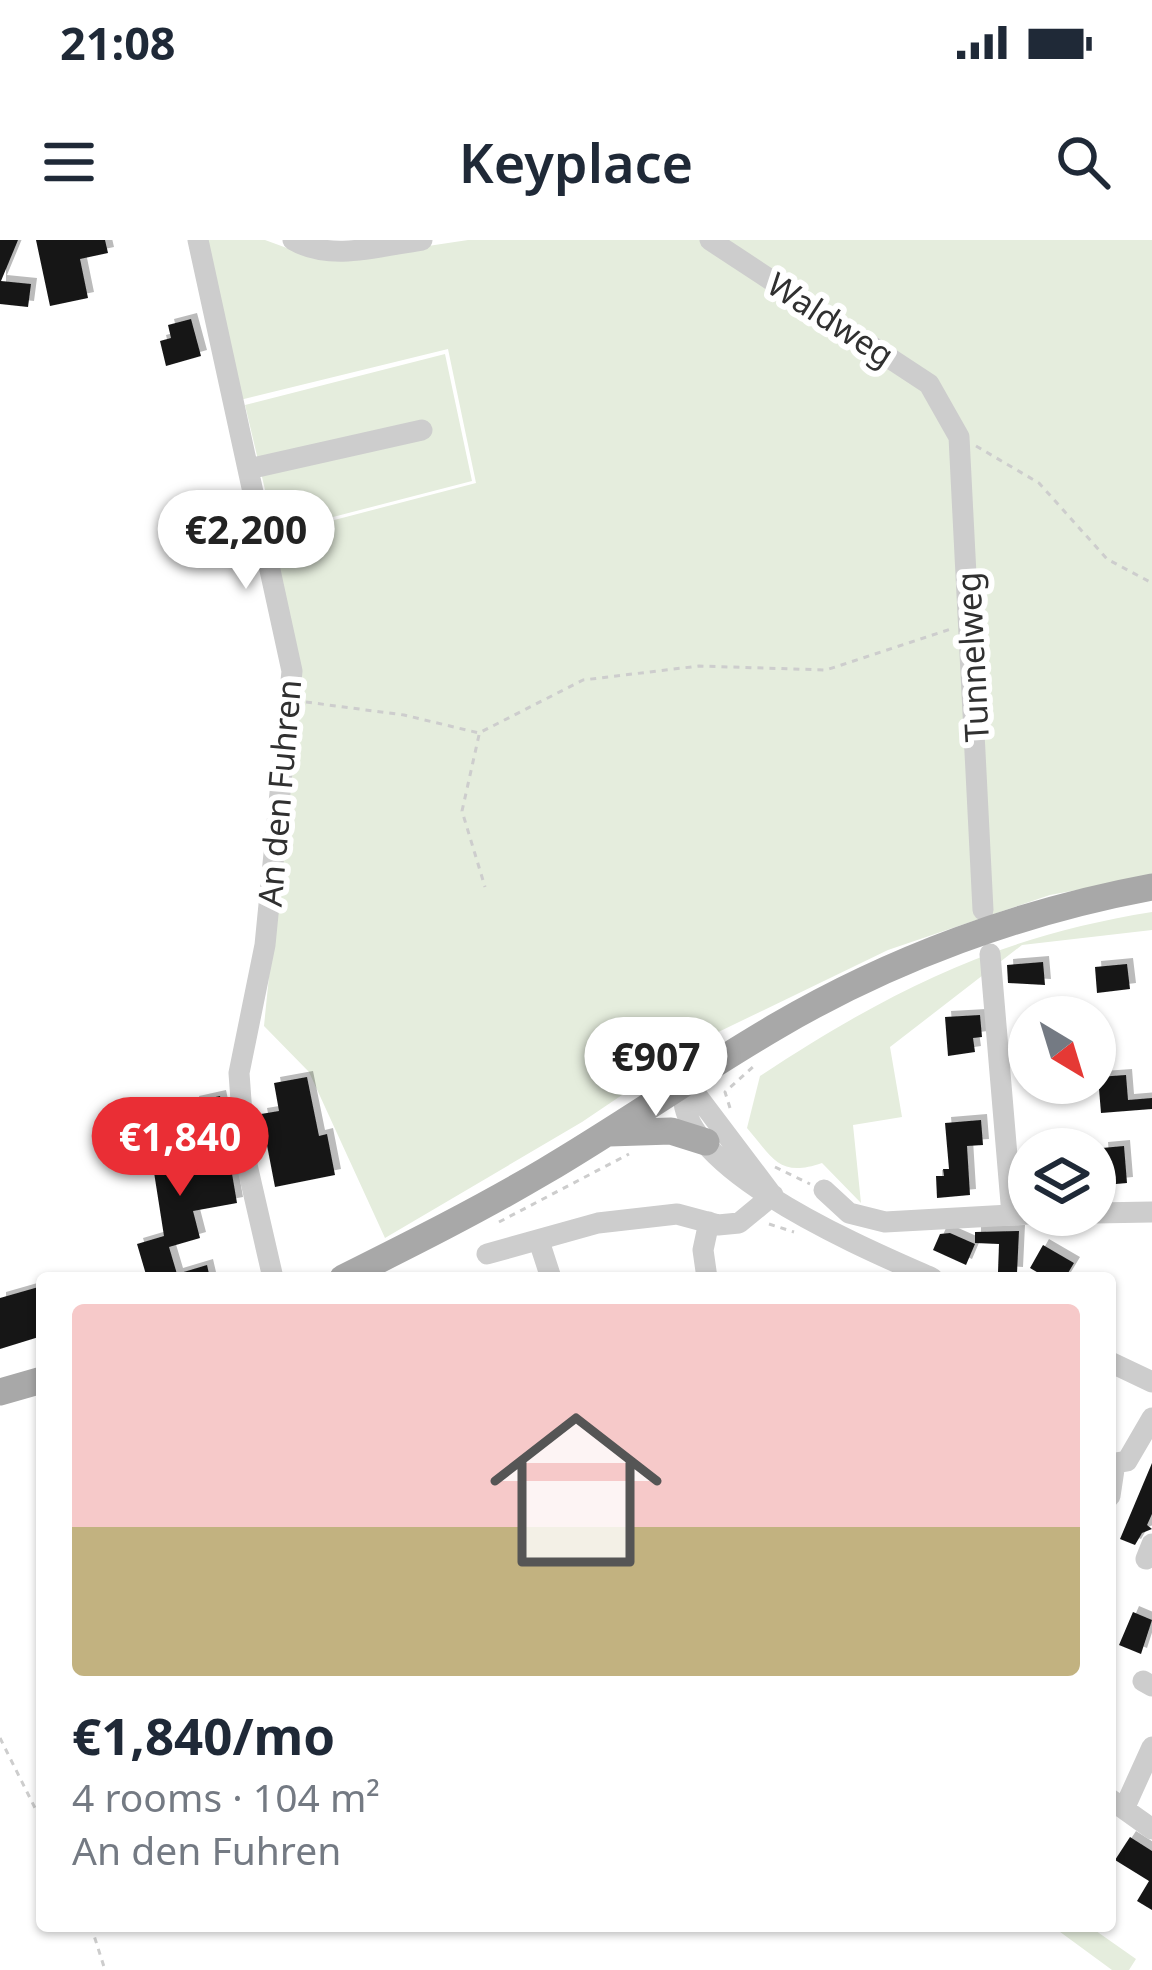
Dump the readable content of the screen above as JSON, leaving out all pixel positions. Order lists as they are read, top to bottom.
{
  "streets": {
    "street": ["Waldweg", "Tunnelweg", "An den Fuhren"]
  },
  "crossings": [
    ["Waldweg", "Tunnelweg"]
  ],
  "north": "bottom right",
  "page": {
    "status": "21:08",
    "header": "Keyplace",
    "price": ["€2,200", "€907", "€1,840"],
    "list": [
      {
        "name": "€1,840/mo",
        "note": "4 rooms · 104 m² · An den Fuhren"
      }
    ]
  }
}
